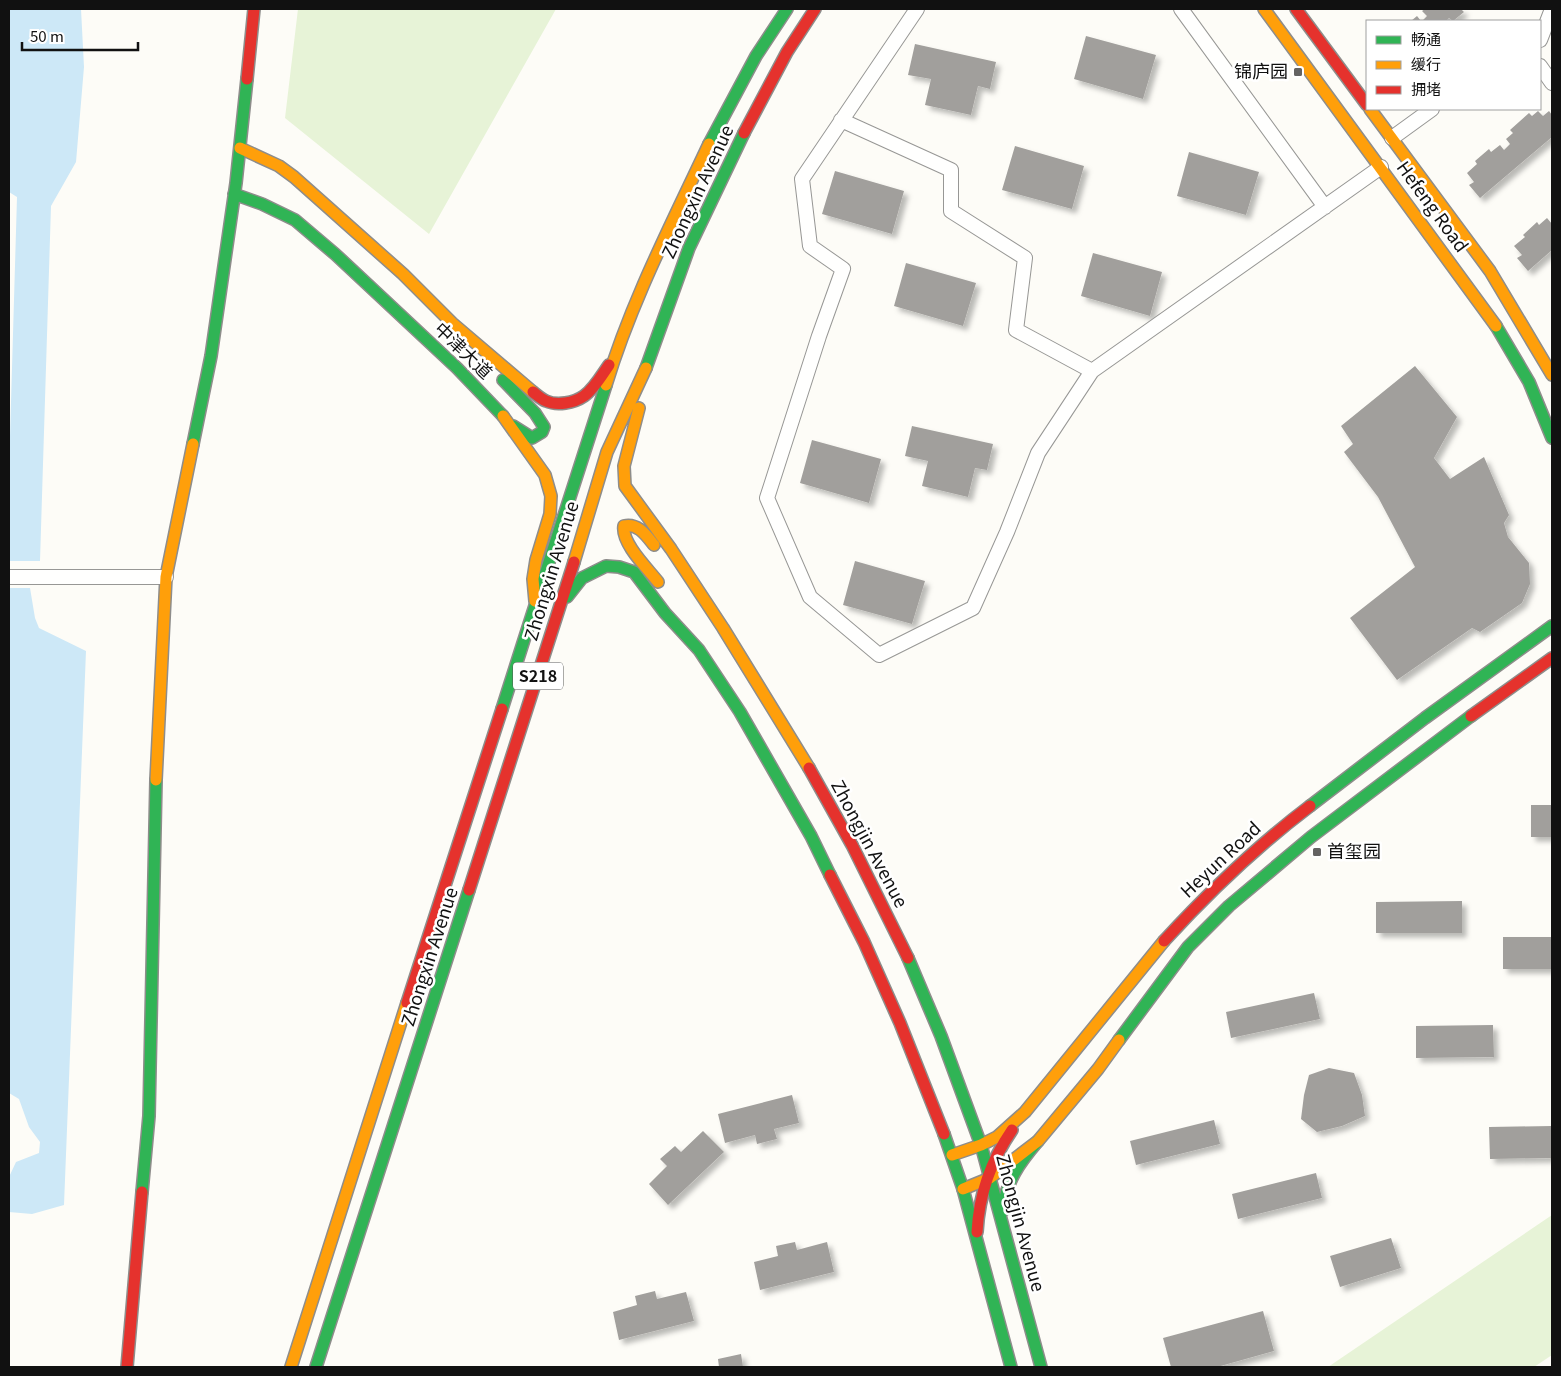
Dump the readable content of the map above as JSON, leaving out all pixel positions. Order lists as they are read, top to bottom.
{
  "streets": {
    "main road": [
      "Zhongxin Avenue",
      "Hefeng Road",
      "中津大道",
      "S218",
      "Zhongjin Avenue",
      "Heyun Road"
    ]
  },
  "crossings": [
    ["Zhongxin Avenue", "中津大道"],
    ["Zhongxin Avenue", "Zhongjin Avenue"],
    ["Zhongjin Avenue", "Heyun Road"]
  ],
  "places": {
    "transit": ["锦庐园", "首玺园"]
  },
  "legend": ["畅通", "缓行", "拥堵"],
  "scale_bar": "50 m"
}
